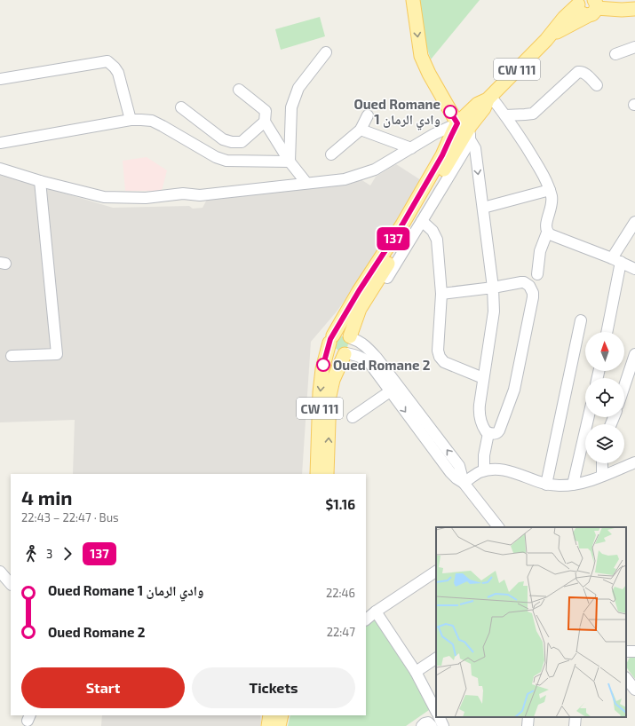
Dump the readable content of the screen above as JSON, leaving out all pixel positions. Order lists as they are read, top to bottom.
{
  "streets": {
    "main road": ["CW 111"]
  },
  "places": ["Oued Romane 1 وادي الرمان", "Oued Romane 2"],
  "lines": ["bus line 137"],
  "north": "top",
  "page": {
    "on_map": "137",
    "heading": ["4 min", "22:43 – 22:47 · Bus", "$1.16"],
    "legs": ["3", "137"],
    "list": [
      {
        "name": "Oued Romane 1 وادي الرمان",
        "value": "22:46"
      },
      {
        "name": "Oued Romane 2",
        "value": "22:47"
      }
    ],
    "buttons": ["Start", "Tickets"]
  }
}
